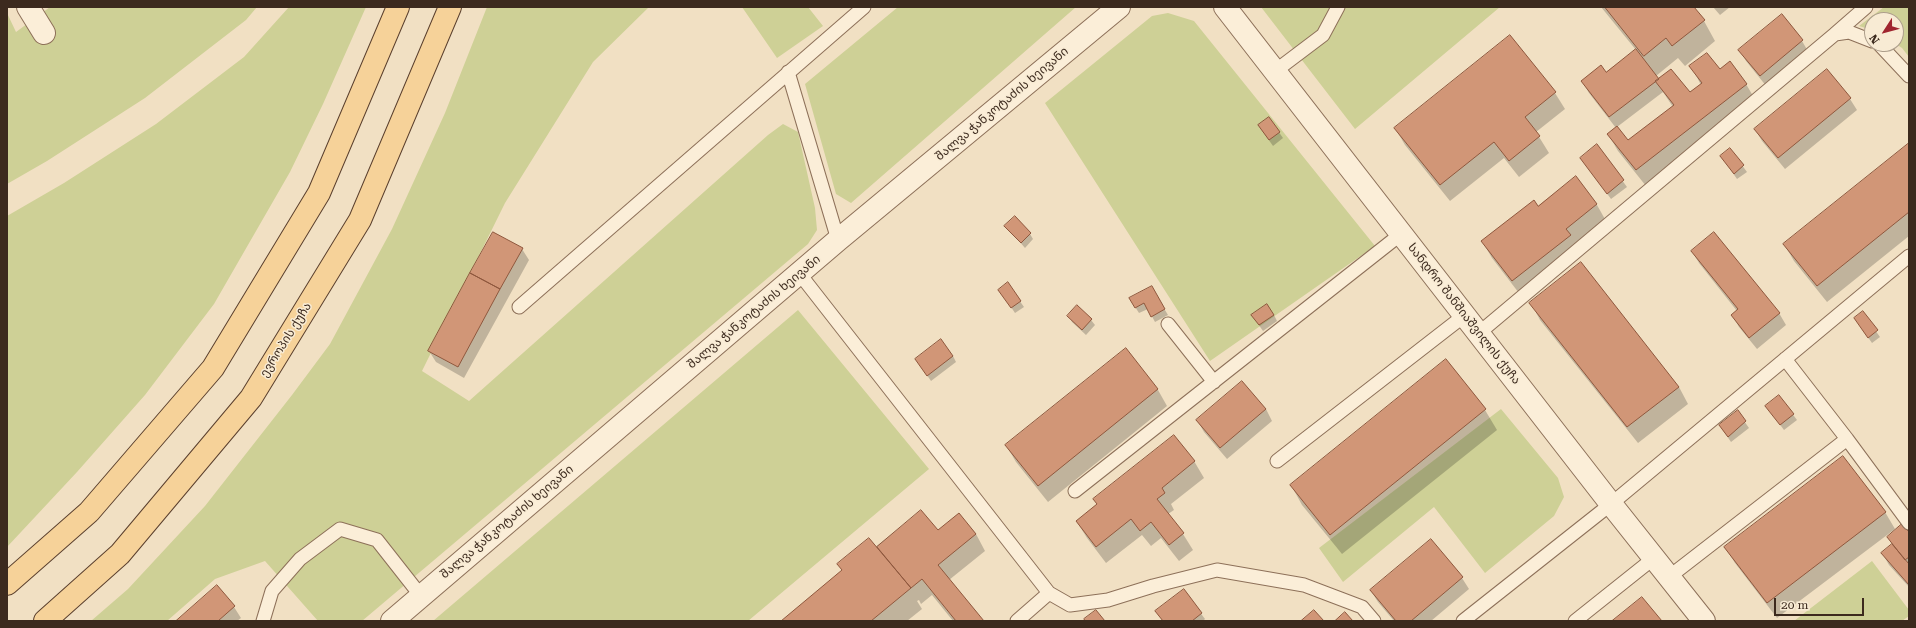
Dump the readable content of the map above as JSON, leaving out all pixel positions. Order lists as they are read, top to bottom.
{
  "streets": {
    "main road": ["ევროპის ქუჩა"],
    "street": ["შალვა ჭანკოტაძის ხეივანი", "სანდრო შანშიაშვილის ქუჩა"]
  },
  "scale_bar": "20 m",
  "north": "bottom left"
}
